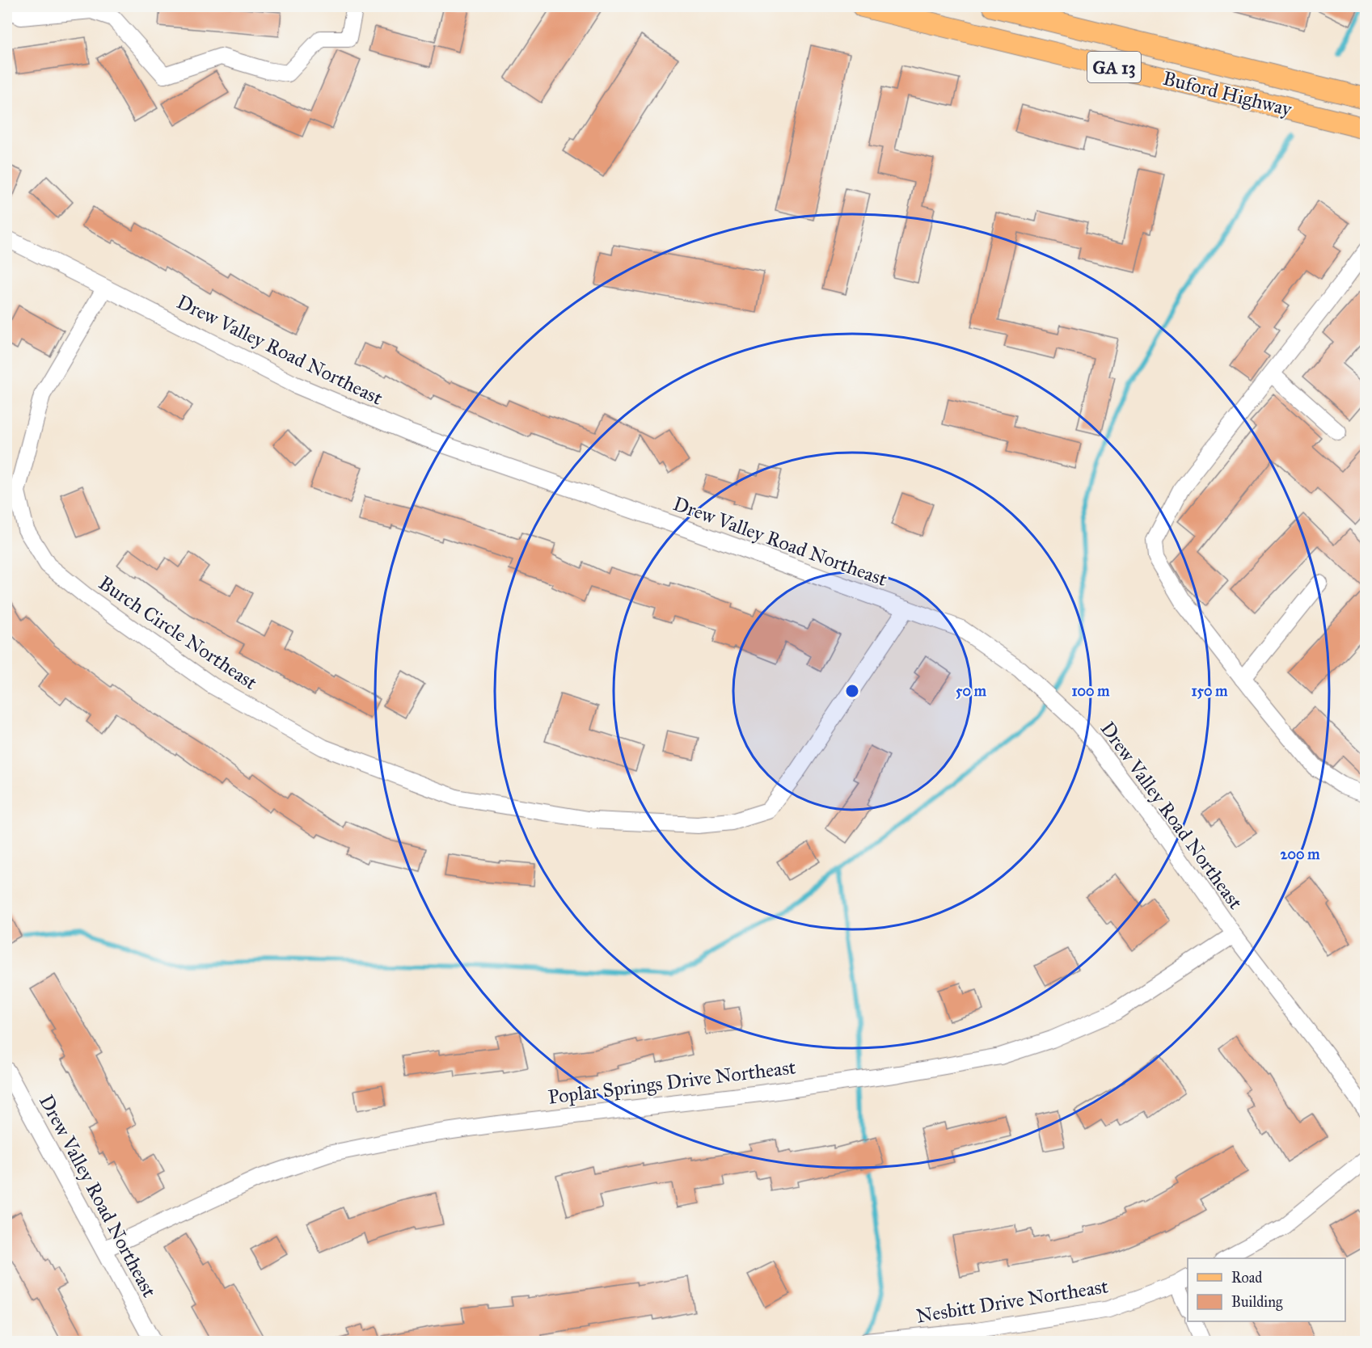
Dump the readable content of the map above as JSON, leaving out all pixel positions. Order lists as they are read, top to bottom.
{
  "streets": {
    "main road": ["GA 13", "Buford Highway"],
    "street": [
      "Drew Valley Road Northeast",
      "Burch Circle Northeast",
      "Poplar Springs Drive Northeast",
      "Nesbitt Drive Northeast"
    ]
  },
  "crossings": [
    ["Drew Valley Road Northeast", "Burch Circle Northeast"],
    ["Drew Valley Road Northeast", "Poplar Springs Drive Northeast"]
  ],
  "legend": ["Road", "Building"],
  "rings": [
    "50 m",
    "100 m",
    "150 m",
    "200 m"
  ]
}
